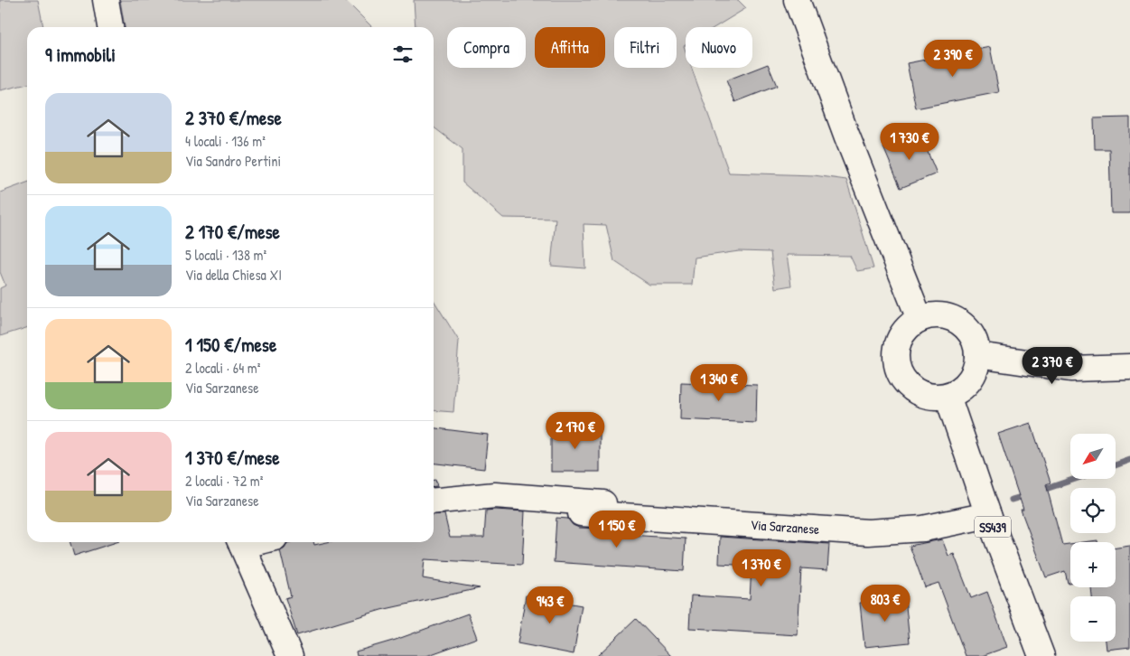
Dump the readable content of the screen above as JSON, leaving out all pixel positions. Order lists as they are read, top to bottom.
{
  "streets": {
    "street": ["Via Sarzanese", "SS439"]
  },
  "crossings": [
    ["Via Sarzanese", "SS439"]
  ],
  "north": "bottom left",
  "page": {
    "chip": [
      "Compra",
      "Affitta",
      "Filtri",
      "Nuovo"
    ],
    "heading": "9 immobili",
    "price": [
      "2 390 €",
      "1 730 €",
      "2 370 €",
      "1 340 €",
      "2 170 €",
      "1 150 €",
      "1 370 €",
      "803 €",
      "943 €"
    ],
    "list": [
      {
        "name": "2 370 €/mese",
        "note": "4 locali · 136 m² · Via Sandro Pertini"
      },
      {
        "name": "2 170 €/mese",
        "note": "5 locali · 138 m² · Via della Chiesa XI"
      },
      {
        "name": "1 150 €/mese",
        "note": "2 locali · 64 m² · Via Sarzanese"
      },
      {
        "name": "1 370 €/mese",
        "note": "2 locali · 72 m² · Via Sarzanese"
      }
    ],
    "map_buttons": ["+", "−"]
  }
}
